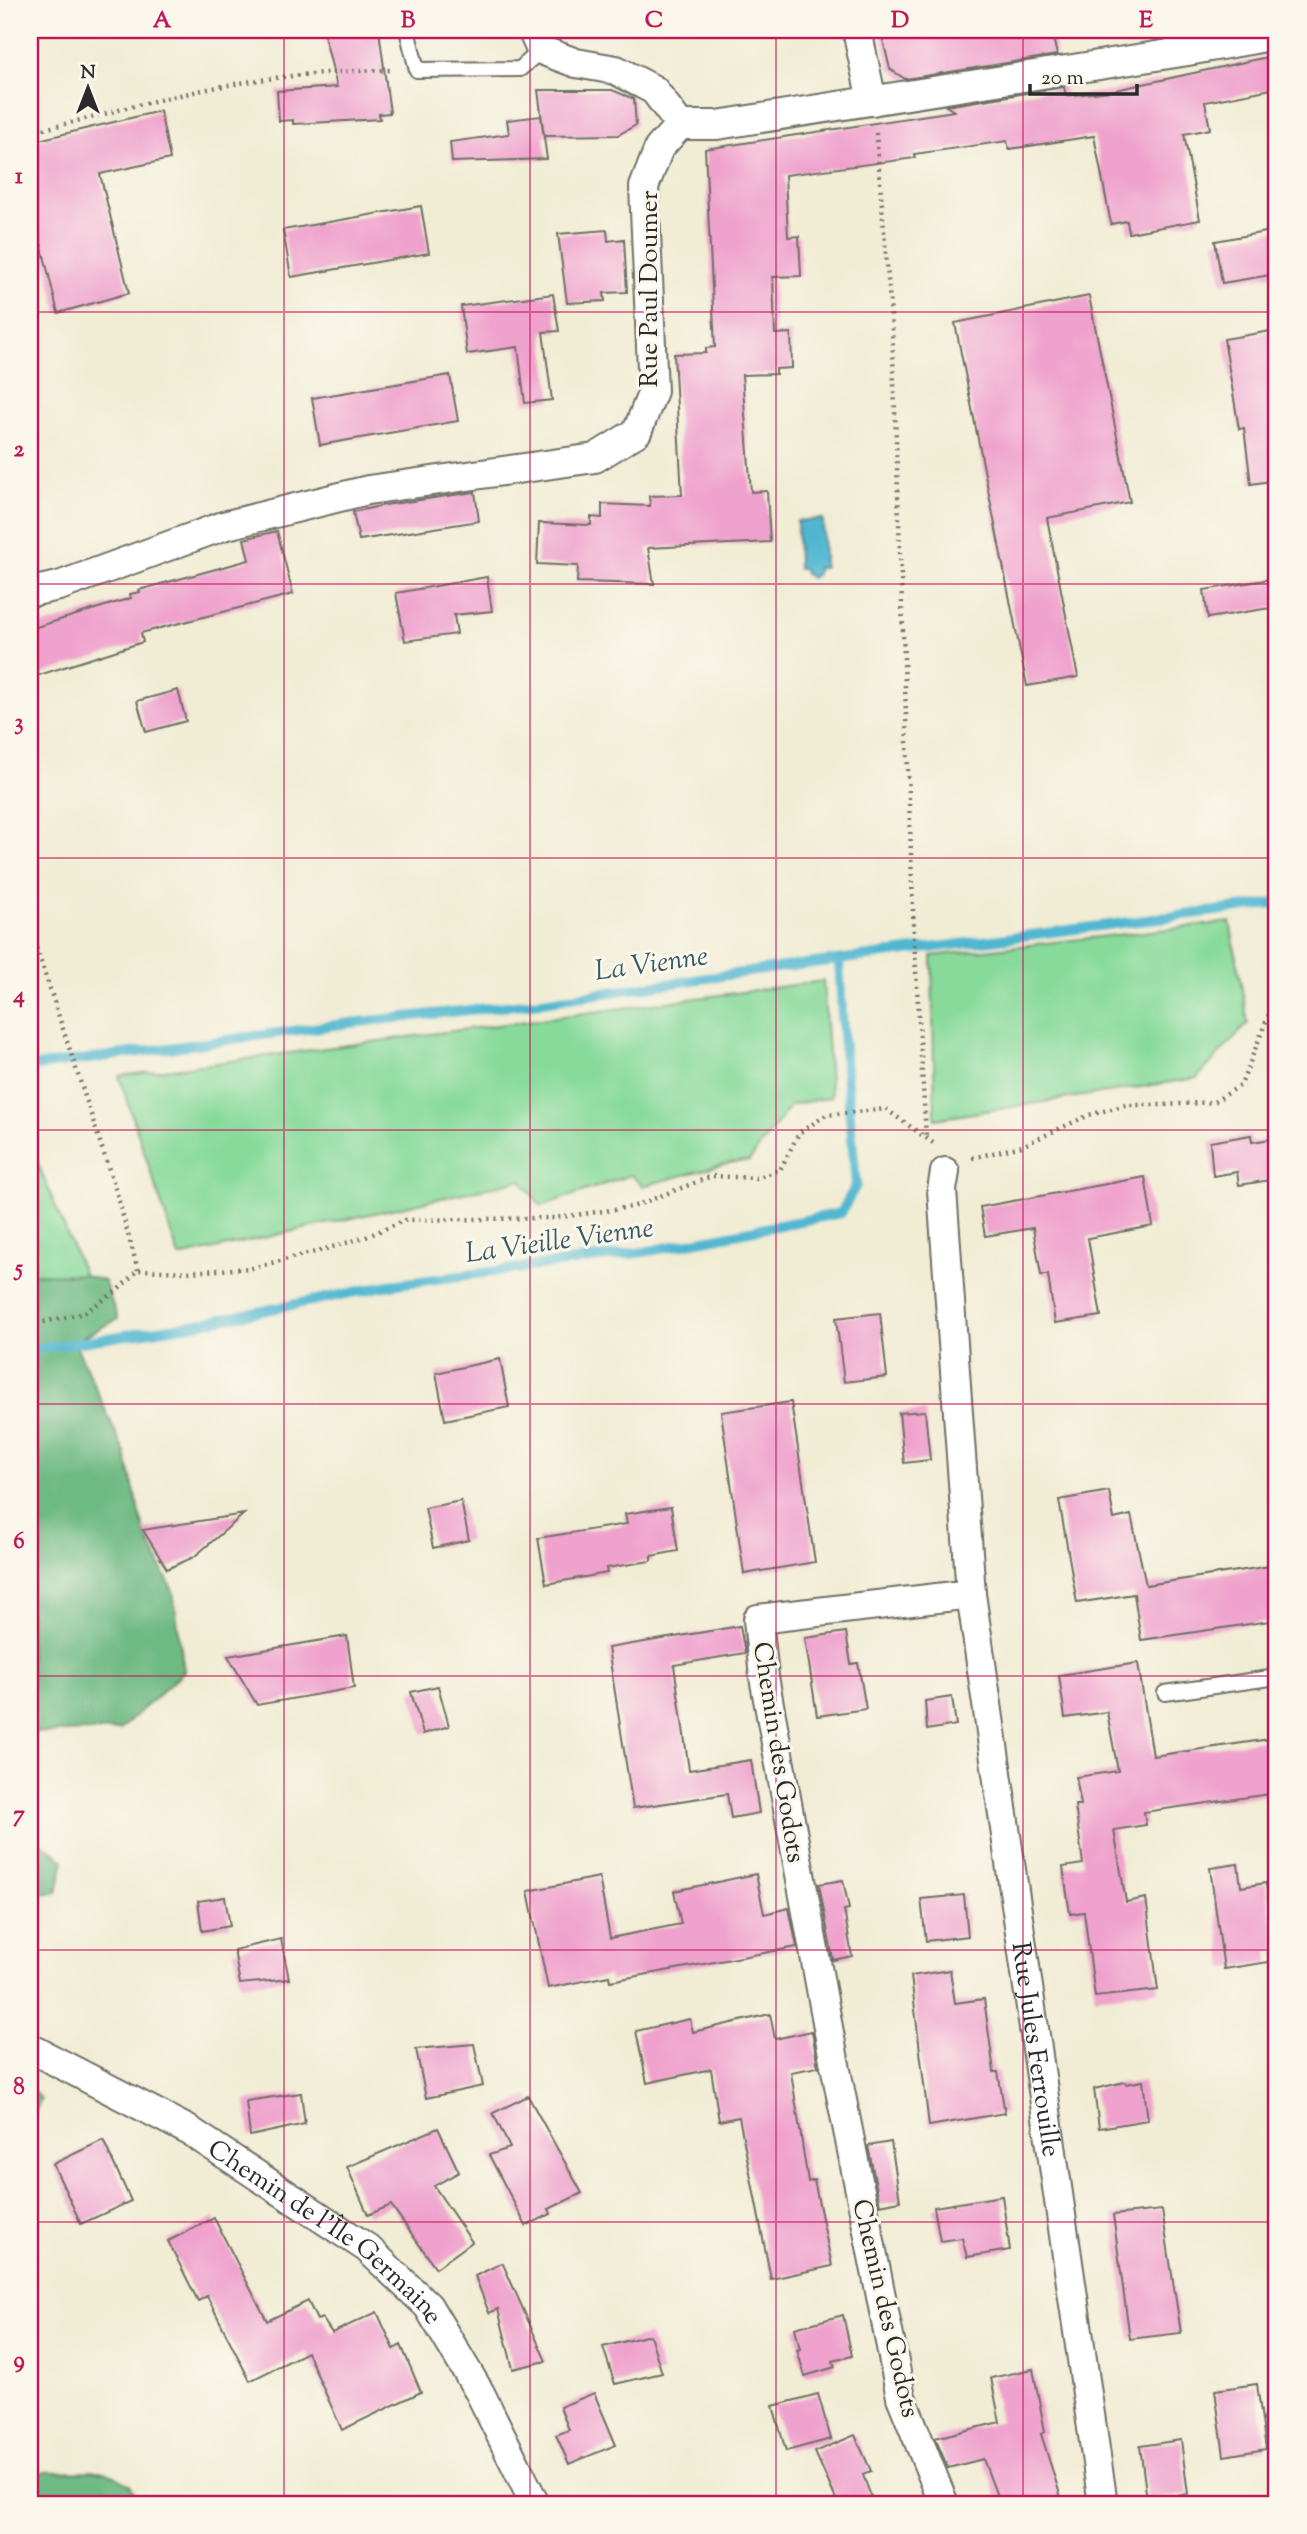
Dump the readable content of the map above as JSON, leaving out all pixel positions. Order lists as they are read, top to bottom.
{
  "streets": {
    "street": [
      "Rue Paul Doumer",
      "Chemin des Godots",
      "Rue Jules Ferrouille",
      "Chemin de l'Île Germaine"
    ]
  },
  "crossings": [
    ["Chemin des Godots", "Rue Jules Ferrouille"]
  ],
  "water": ["La Vienne", "La Vieille Vienne"],
  "scale_bar": "20 m",
  "north": "top",
  "grid": {
    "columns": [
      "A",
      "B",
      "C",
      "D",
      "E"
    ],
    "rows": [
      "1",
      "2",
      "3",
      "4",
      "5",
      "6",
      "7",
      "8",
      "9"
    ]
  }
}
